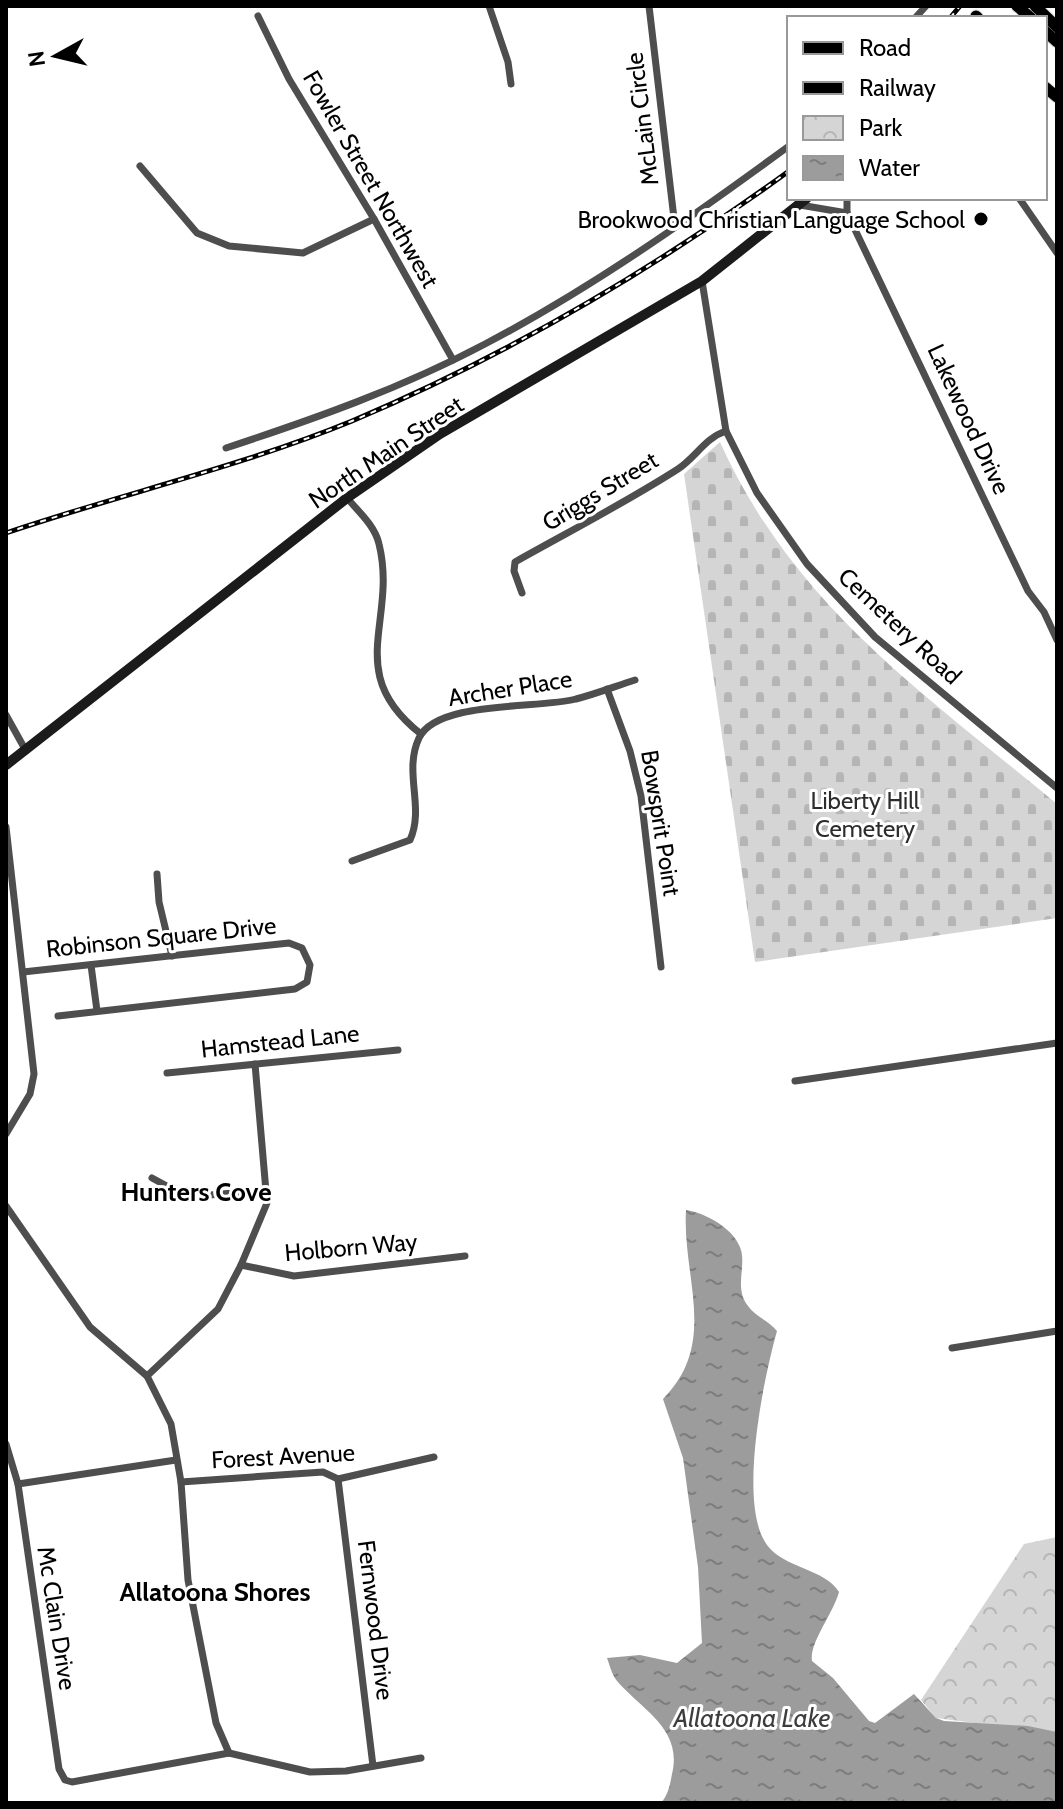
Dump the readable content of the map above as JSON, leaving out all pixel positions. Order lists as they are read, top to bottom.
{
  "streets": {
    "main road": ["North Main Street"],
    "street": [
      "McLain Circle",
      "Fowler Street Northwest",
      "Lakewood Drive",
      "Griggs Street",
      "Cemetery Road",
      "Archer Place",
      "Bowsprit Point",
      "Robinson Square Drive",
      "Hamstead Lane",
      "Holborn Way",
      "Forest Avenue",
      "Mc Clain Drive",
      "Fernwood Drive"
    ]
  },
  "crossings": [
    ["North Main Street", "Cemetery Road"],
    ["Griggs Street", "Cemetery Road"],
    ["Archer Place", "Bowsprit Point"],
    ["Forest Avenue", "Mc Clain Drive"],
    ["Forest Avenue", "Fernwood Drive"]
  ],
  "districts": ["Hunters Cove", "Allatoona Shores"],
  "water": ["Allatoona Lake"],
  "parks": ["Liberty Hill Cemetery"],
  "places": ["Brookwood Christian Language School"],
  "legend": [
    "Road",
    "Railway",
    "Park",
    "Water"
  ],
  "north": "left"
}
